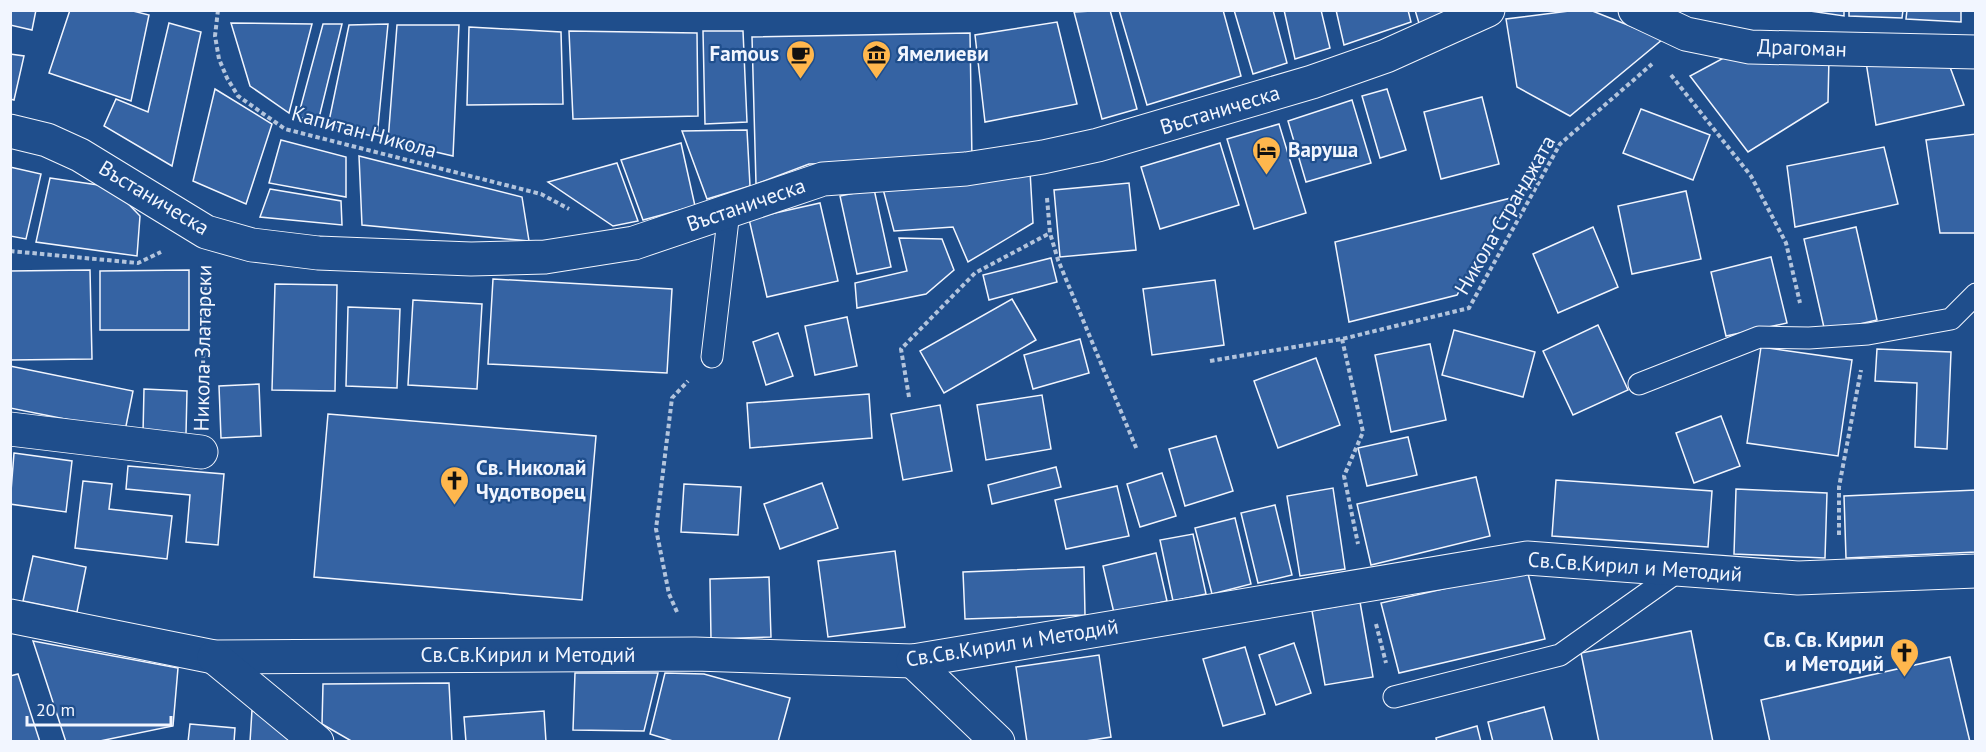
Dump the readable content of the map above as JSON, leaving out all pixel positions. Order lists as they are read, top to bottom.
{
  "streets": {
    "street": [
      "Драгоман",
      "Въстаническа",
      "Никола Златарски",
      "Св.Св.Кирил и Методий"
    ],
    "path": ["Капитан Никола", "Никола Странджата"]
  },
  "crossings": [
    ["Драгоман", "Никола Странджата"],
    ["Въстаническа", "Никола Златарски"]
  ],
  "places": {
    "cafe": ["Famous"],
    "museum": ["Ямелиеви"],
    "hotel": ["Варуша"],
    "church": ["Св. Николай Чудотворец", "Св. Св. Кирил и Методий"]
  },
  "scale_bar": "20 m"
}
